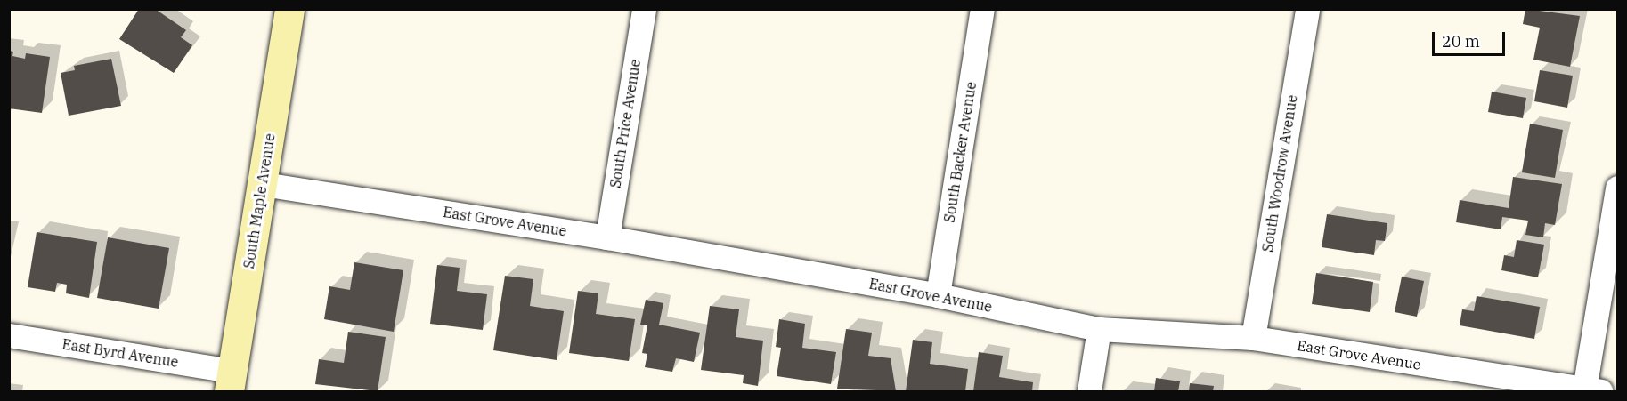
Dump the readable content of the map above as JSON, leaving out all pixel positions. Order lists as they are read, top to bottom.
{
  "streets": {
    "main road": ["South Maple Avenue"],
    "street": [
      "South Price Avenue",
      "South Backer Avenue",
      "South Woodrow Avenue",
      "East Grove Avenue",
      "East Byrd Avenue"
    ]
  },
  "crossings": [
    ["South Price Avenue", "East Grove Avenue"],
    ["South Backer Avenue", "East Grove Avenue"],
    ["South Woodrow Avenue", "East Grove Avenue"],
    ["South Maple Avenue", "East Grove Avenue"],
    ["South Maple Avenue", "East Byrd Avenue"]
  ],
  "scale_bar": "20 m"
}
